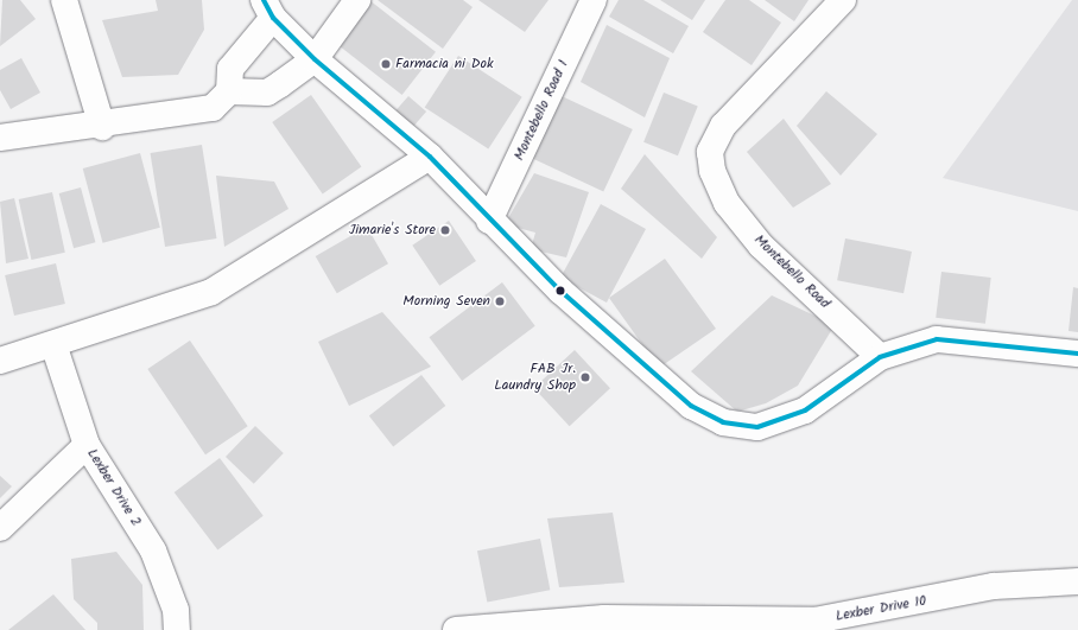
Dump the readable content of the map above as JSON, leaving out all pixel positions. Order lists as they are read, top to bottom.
{
  "streets": {
    "street": [
      "Montebello Road 1",
      "Montebello Road",
      "Lexber Drive 2",
      "Lexber Drive 10"
    ]
  },
  "places": [
    "Farmacia ni Dok",
    "Jimarie's Store",
    "Morning Seven",
    "FAB Jr. Laundry Shop"
  ]
}
